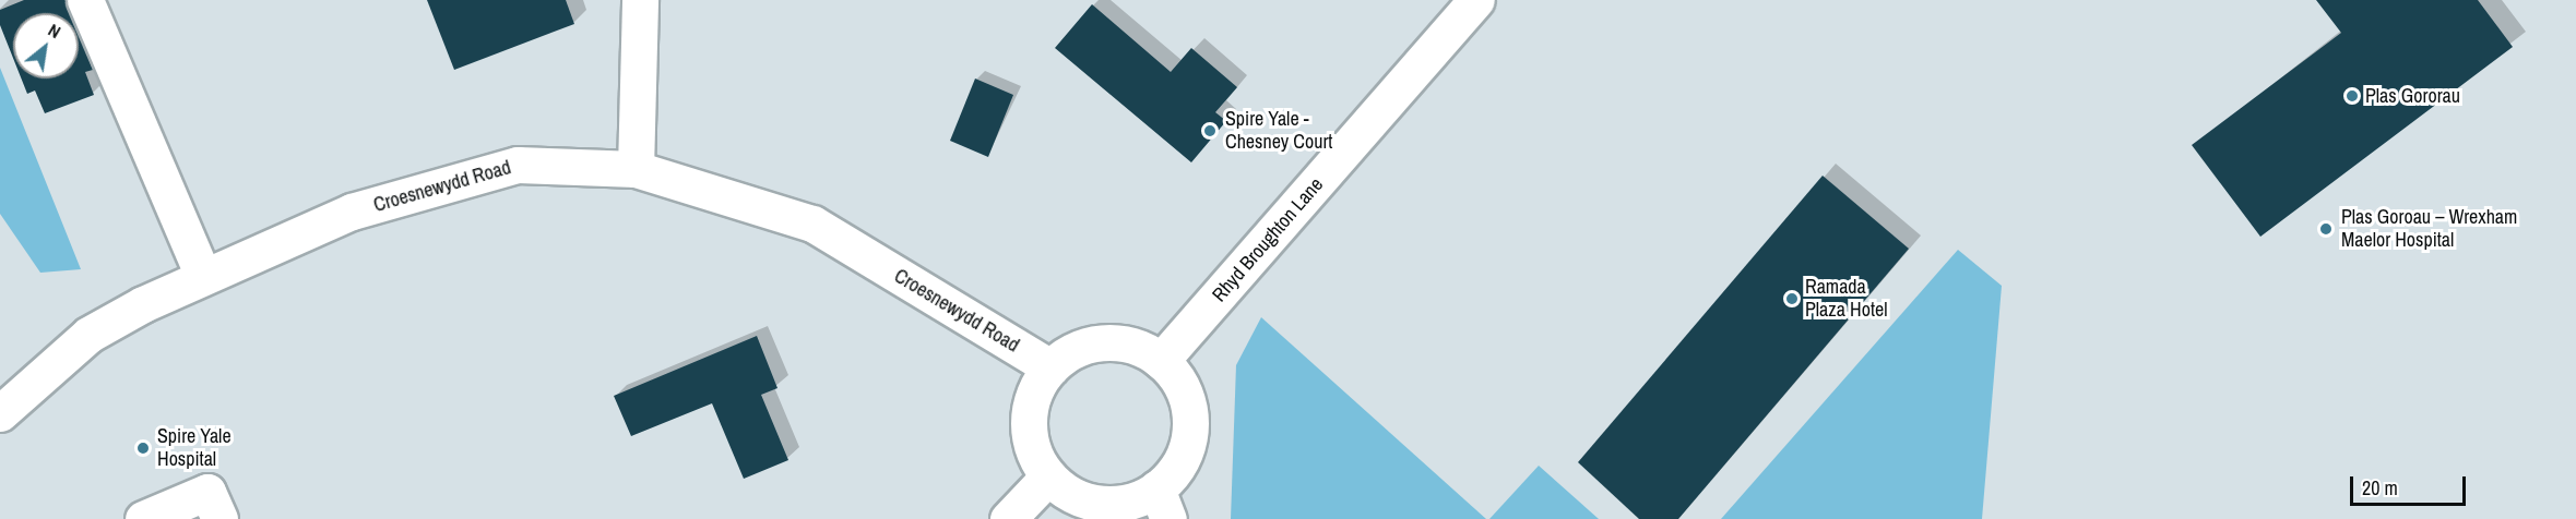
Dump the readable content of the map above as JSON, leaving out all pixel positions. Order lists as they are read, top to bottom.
{
  "streets": {
    "street": ["Croesnewydd Road", "Rhyd Broughton Lane"]
  },
  "crossings": [
    ["Croesnewydd Road", "Rhyd Broughton Lane"]
  ],
  "places": [
    "Plas Gororau",
    "Spire Yale - Chesney Court",
    "Plas Goroau – Wrexham Maelor Hospital",
    "Ramada Plaza Hotel",
    "Spire Yale Hospital"
  ],
  "scale_bar": "20 m",
  "north": "top right"
}
